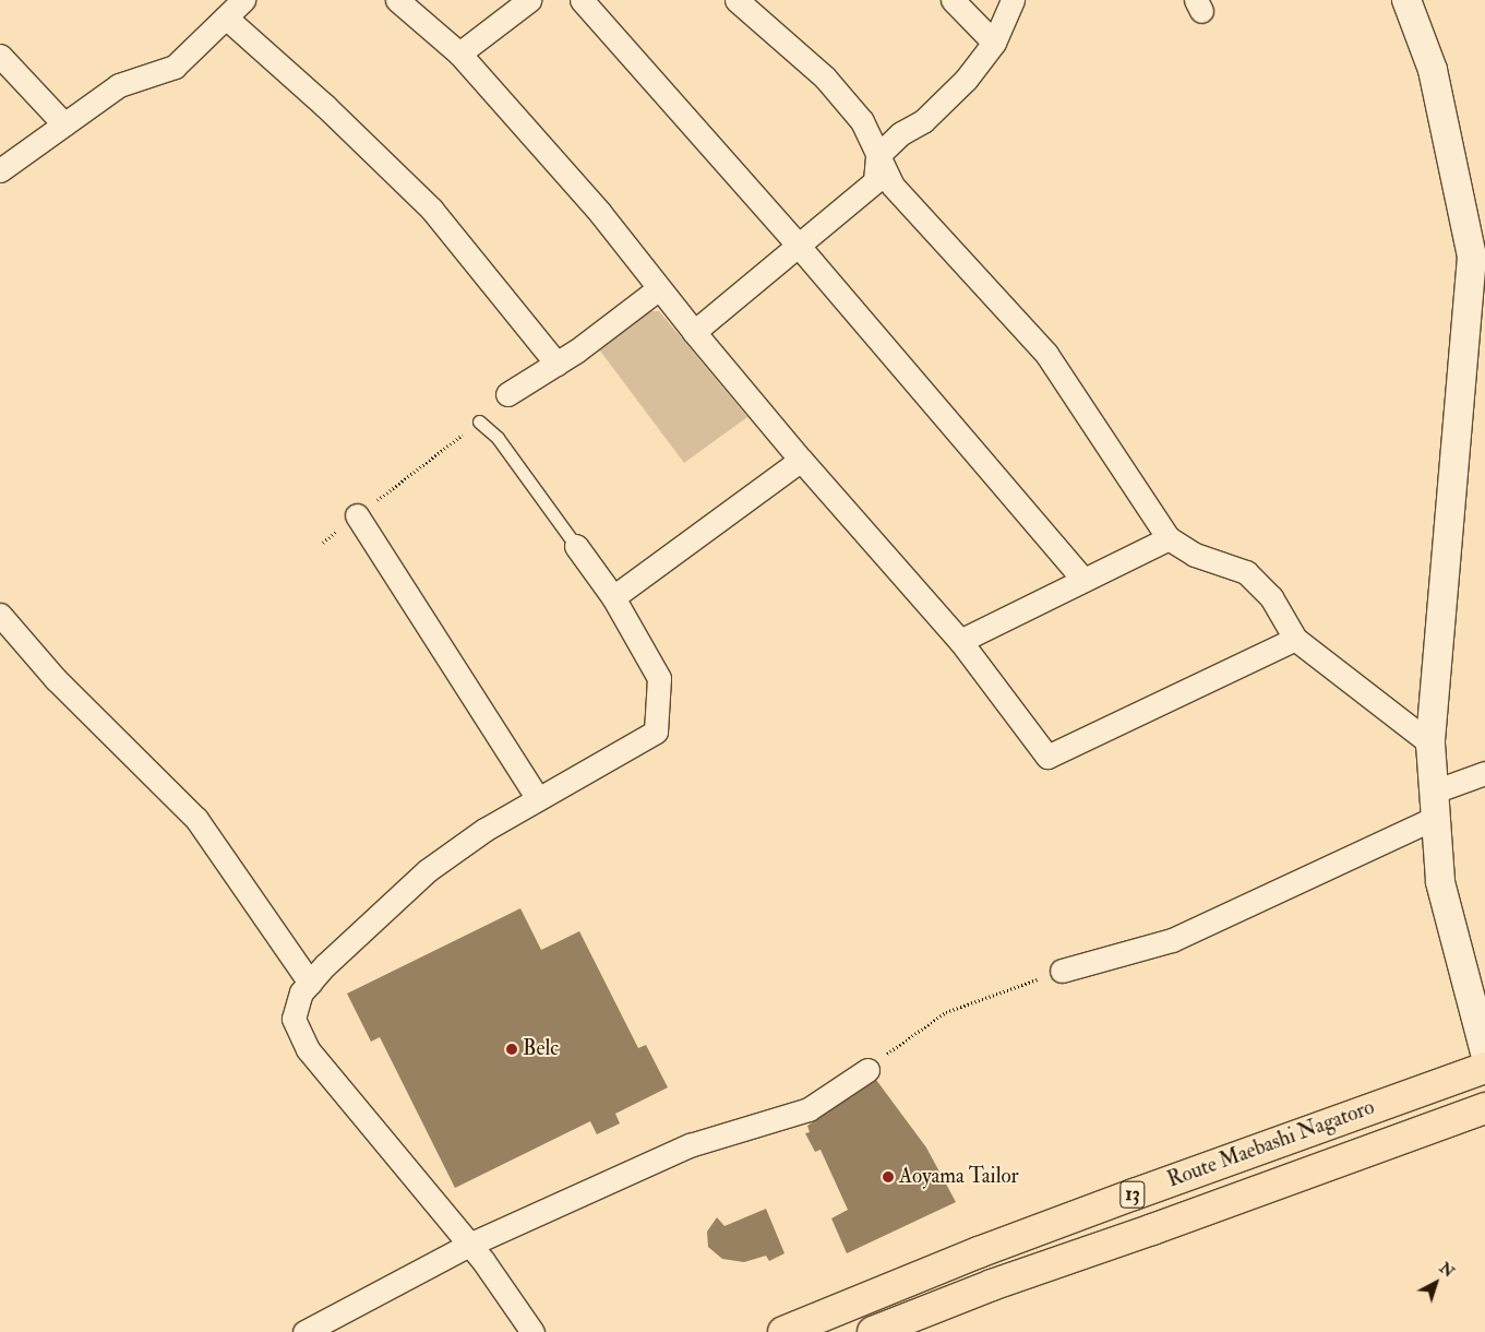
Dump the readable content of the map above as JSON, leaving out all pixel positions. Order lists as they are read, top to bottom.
{
  "streets": {
    "main road": ["Route Maebashi Nagatoro", "13"]
  },
  "places": ["Belc", "Aoyama Tailor"],
  "north": "top right"
}
